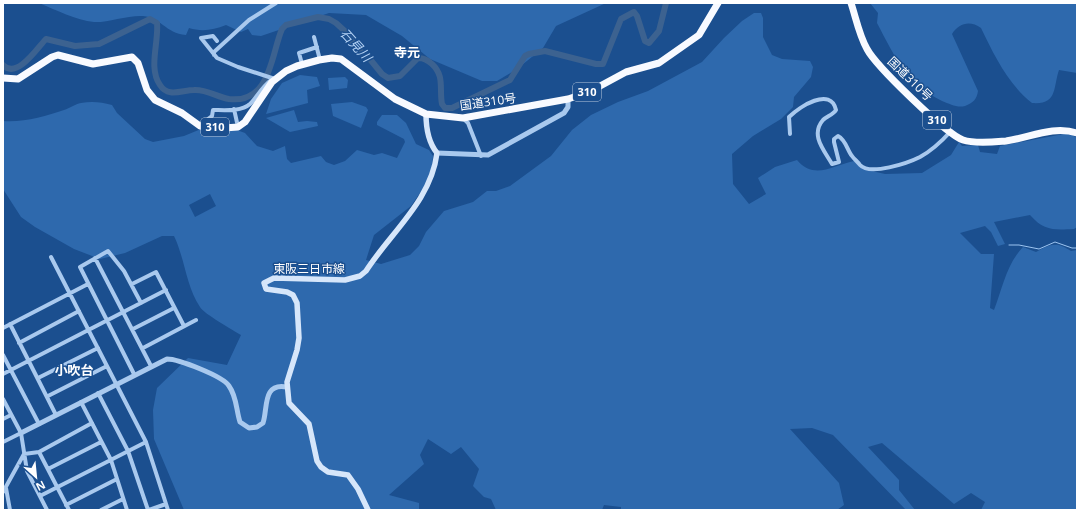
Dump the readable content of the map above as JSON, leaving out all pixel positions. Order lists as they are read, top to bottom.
{
  "streets": {
    "highway": ["国道310号", "310"],
    "main road": ["東阪三日市線"]
  },
  "crossings": [
    ["国道310号", "310"]
  ],
  "districts": ["寺元", "小吹台"],
  "water": ["石見川"],
  "north": "bottom right"
}
